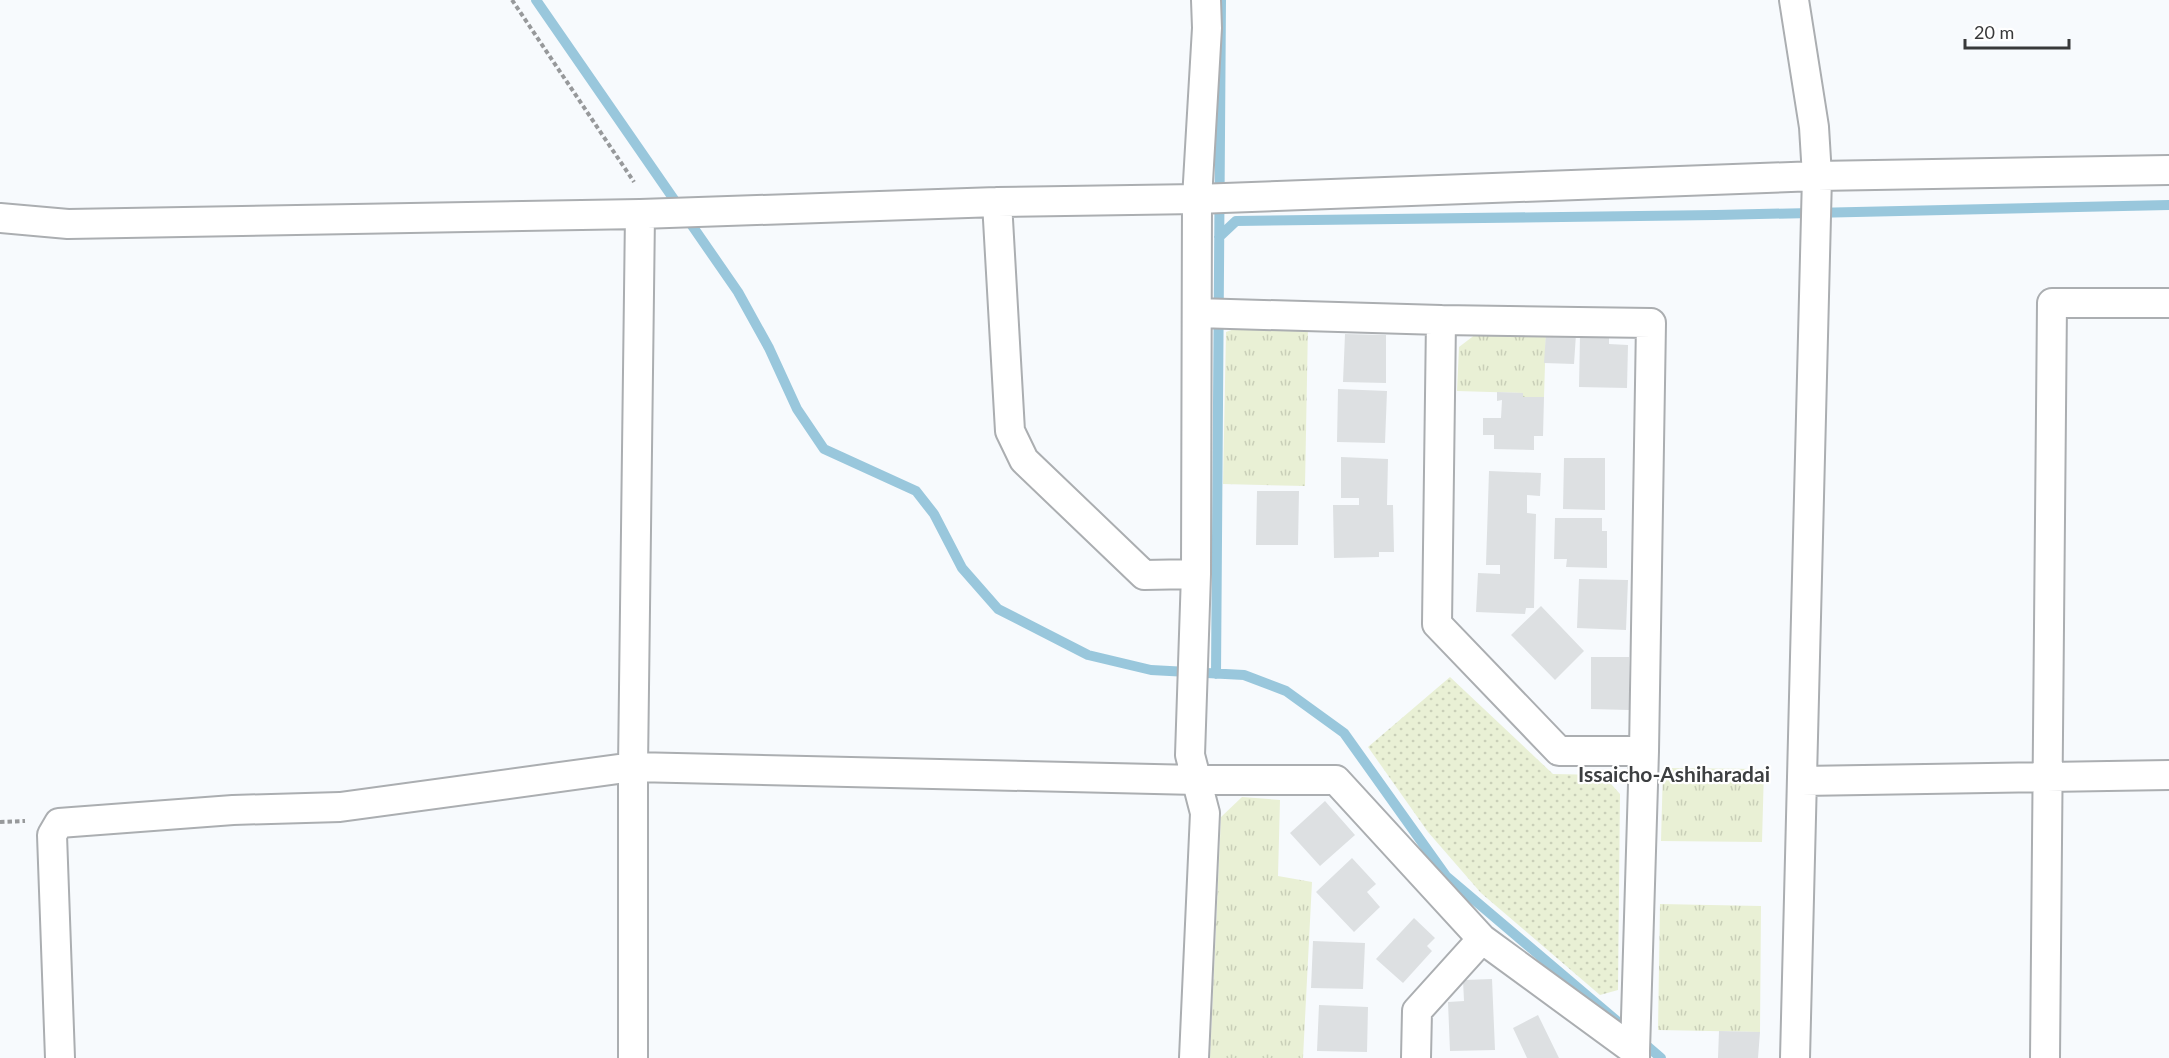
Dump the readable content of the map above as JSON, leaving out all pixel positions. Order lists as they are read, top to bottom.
{
  "districts": ["Issaicho-Ashiharadai"],
  "scale_bar": "20 m"
}
